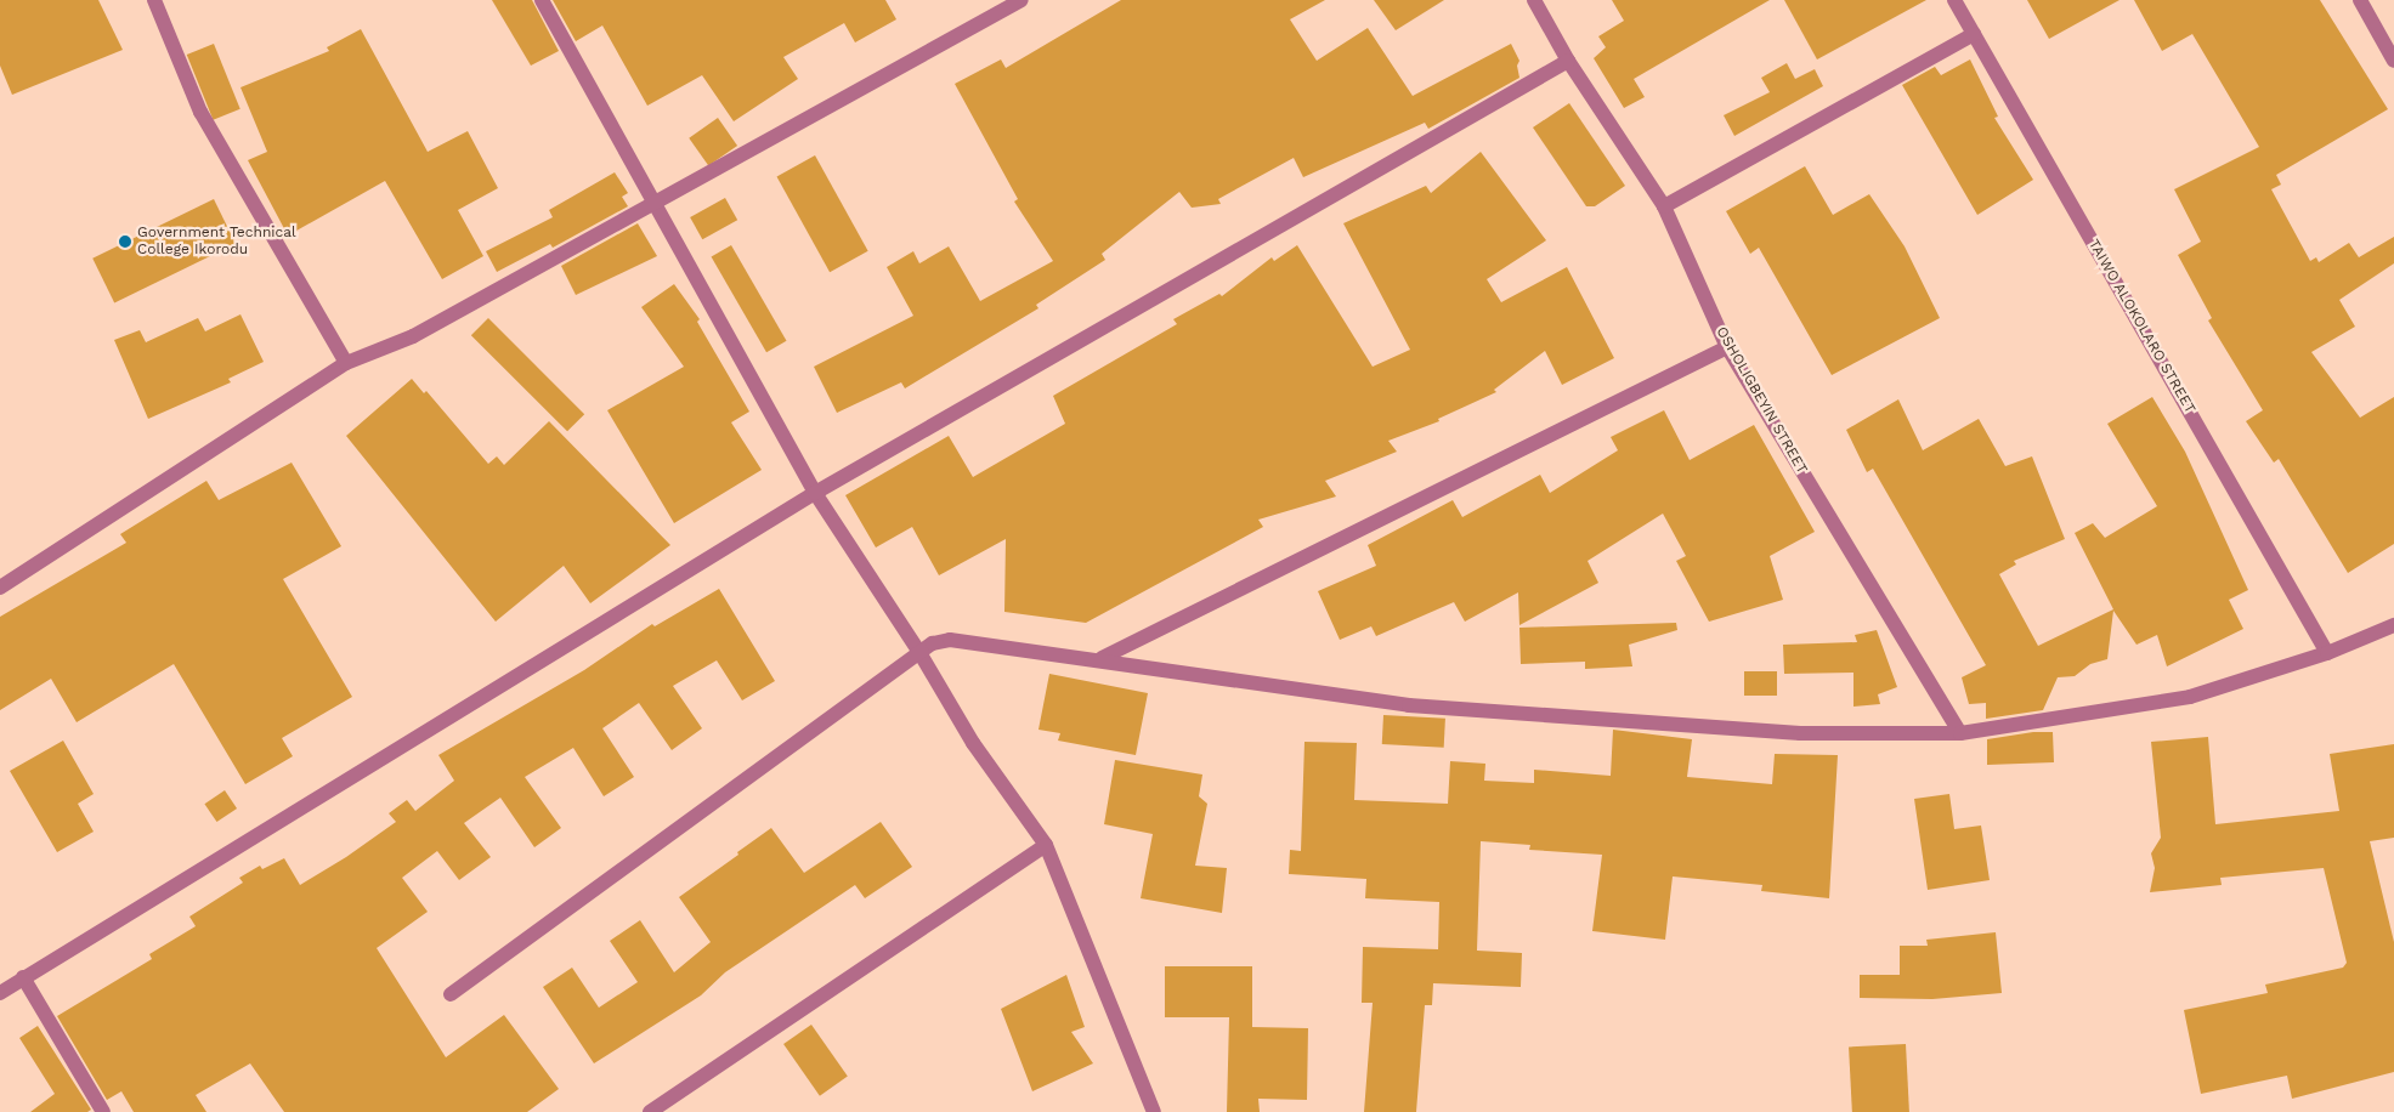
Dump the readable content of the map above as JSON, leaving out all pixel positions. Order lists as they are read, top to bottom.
{
  "streets": {
    "street": ["TAIWO ALOKOLARO STREET", "OSHOLIGBEYIN STREET"]
  },
  "places": ["Government Technical College Ikorodu"]
}
